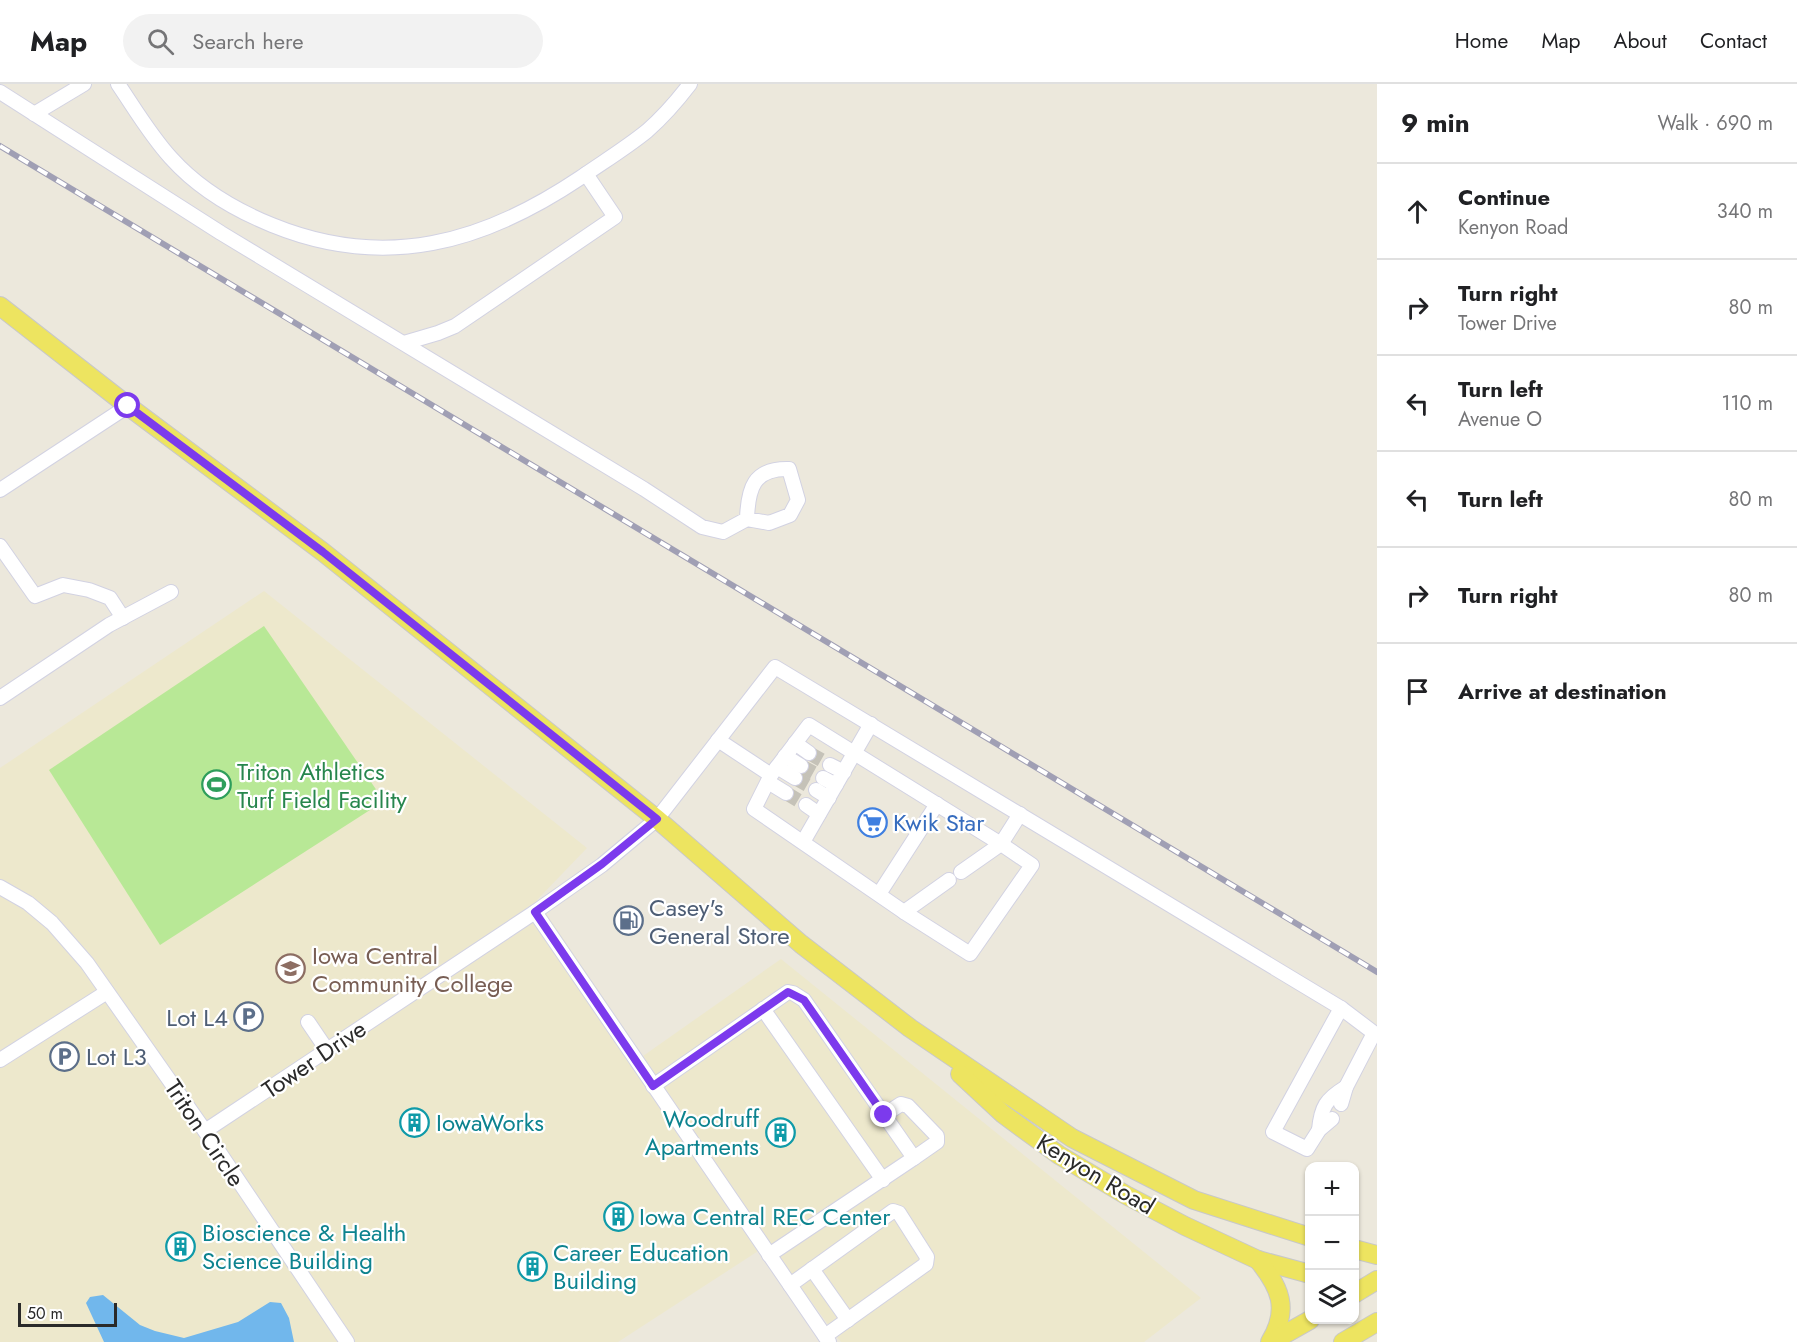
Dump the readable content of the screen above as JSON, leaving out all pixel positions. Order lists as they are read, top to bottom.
{
  "streets": {
    "main road": ["Kenyon Road"],
    "street": ["Tower Drive", "Triton Circle"]
  },
  "crossings": [
    ["Tower Drive", "Triton Circle"],
    ["Tower Drive", "Kenyon Road"]
  ],
  "places": {
    "sports": ["Triton Athletics Turf Field Facility"],
    "supermarket": ["Kwik Star"],
    "fuel station": ["Casey's General Store"],
    "school or university": ["Iowa Central Community College"],
    "parking": ["Lot L4", "Lot L3"],
    "building": [
      "IowaWorks",
      "Woodruff Apartments",
      "Iowa Central REC Center",
      "Bioscience & Health Science Building",
      "Career Education Building"
    ]
  },
  "scale_bar": "50 m",
  "page": {
    "header": "Map",
    "search": "Search here",
    "nav": [
      "Home",
      "Map",
      "About",
      "Contact"
    ],
    "heading": ["9 min", "Walk · 690 m"],
    "list": [
      ["Continue", "Kenyon Road", "340 m"],
      ["Turn right", "Tower Drive", "80 m"],
      ["Turn left", "Avenue O", "110 m"],
      ["Turn left", "80 m"],
      ["Turn right", "80 m"],
      "Arrive at destination"
    ],
    "map_buttons": ["+", "−"],
    "scale": "50 m"
  }
}
